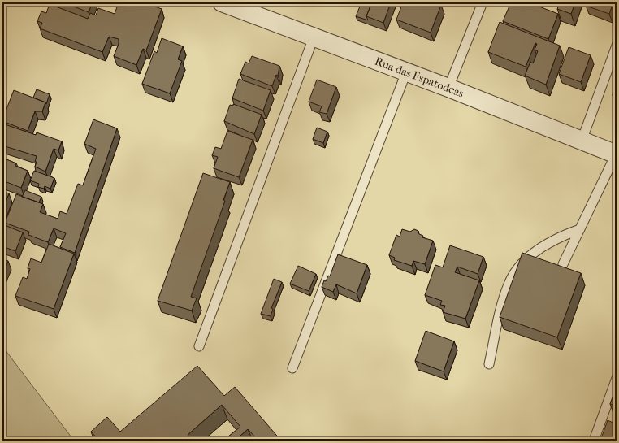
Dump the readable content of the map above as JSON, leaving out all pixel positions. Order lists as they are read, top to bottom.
{
  "streets": {
    "street": ["Rua das Espatodeas"]
  }
}
